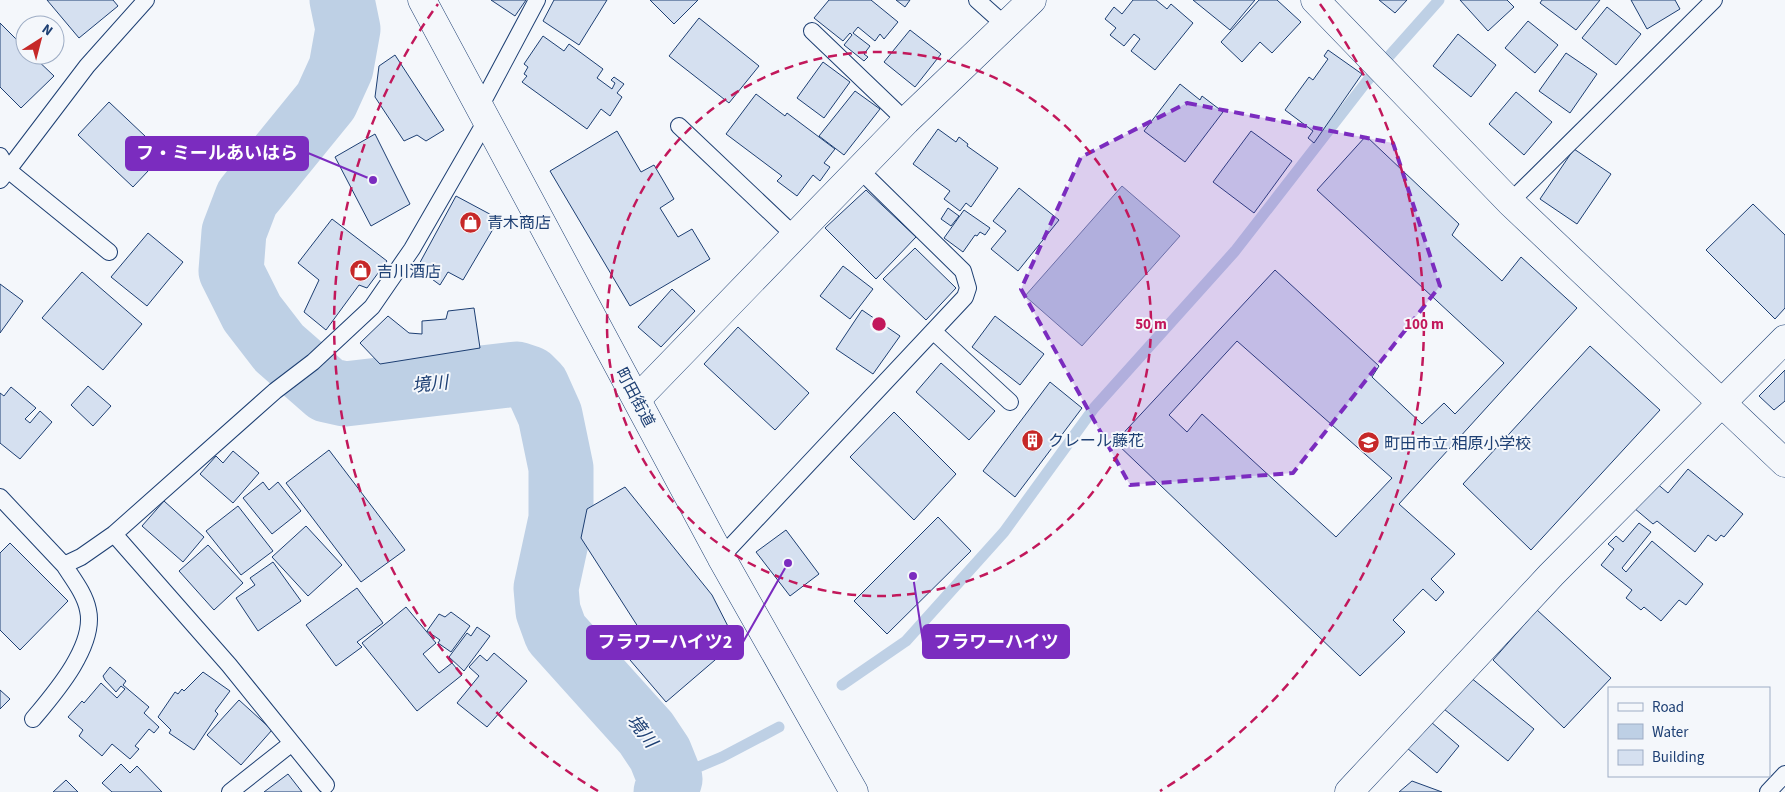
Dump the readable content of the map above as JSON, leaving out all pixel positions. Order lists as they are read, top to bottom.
{
  "streets": {
    "street": ["町田街道"]
  },
  "water": ["境川"],
  "places": {
    "other": ["フ・ミールあいはら", "フラワーハイツ2", "フラワーハイツ"],
    "shop": ["青木商店", "吉川酒店"],
    "building": ["クレール藤花"],
    "school or university": ["町田市立 相原小学校"]
  },
  "legend": ["Road", "Water", "Building"],
  "north": "top right",
  "rings": ["50 m", "100 m"]
}
